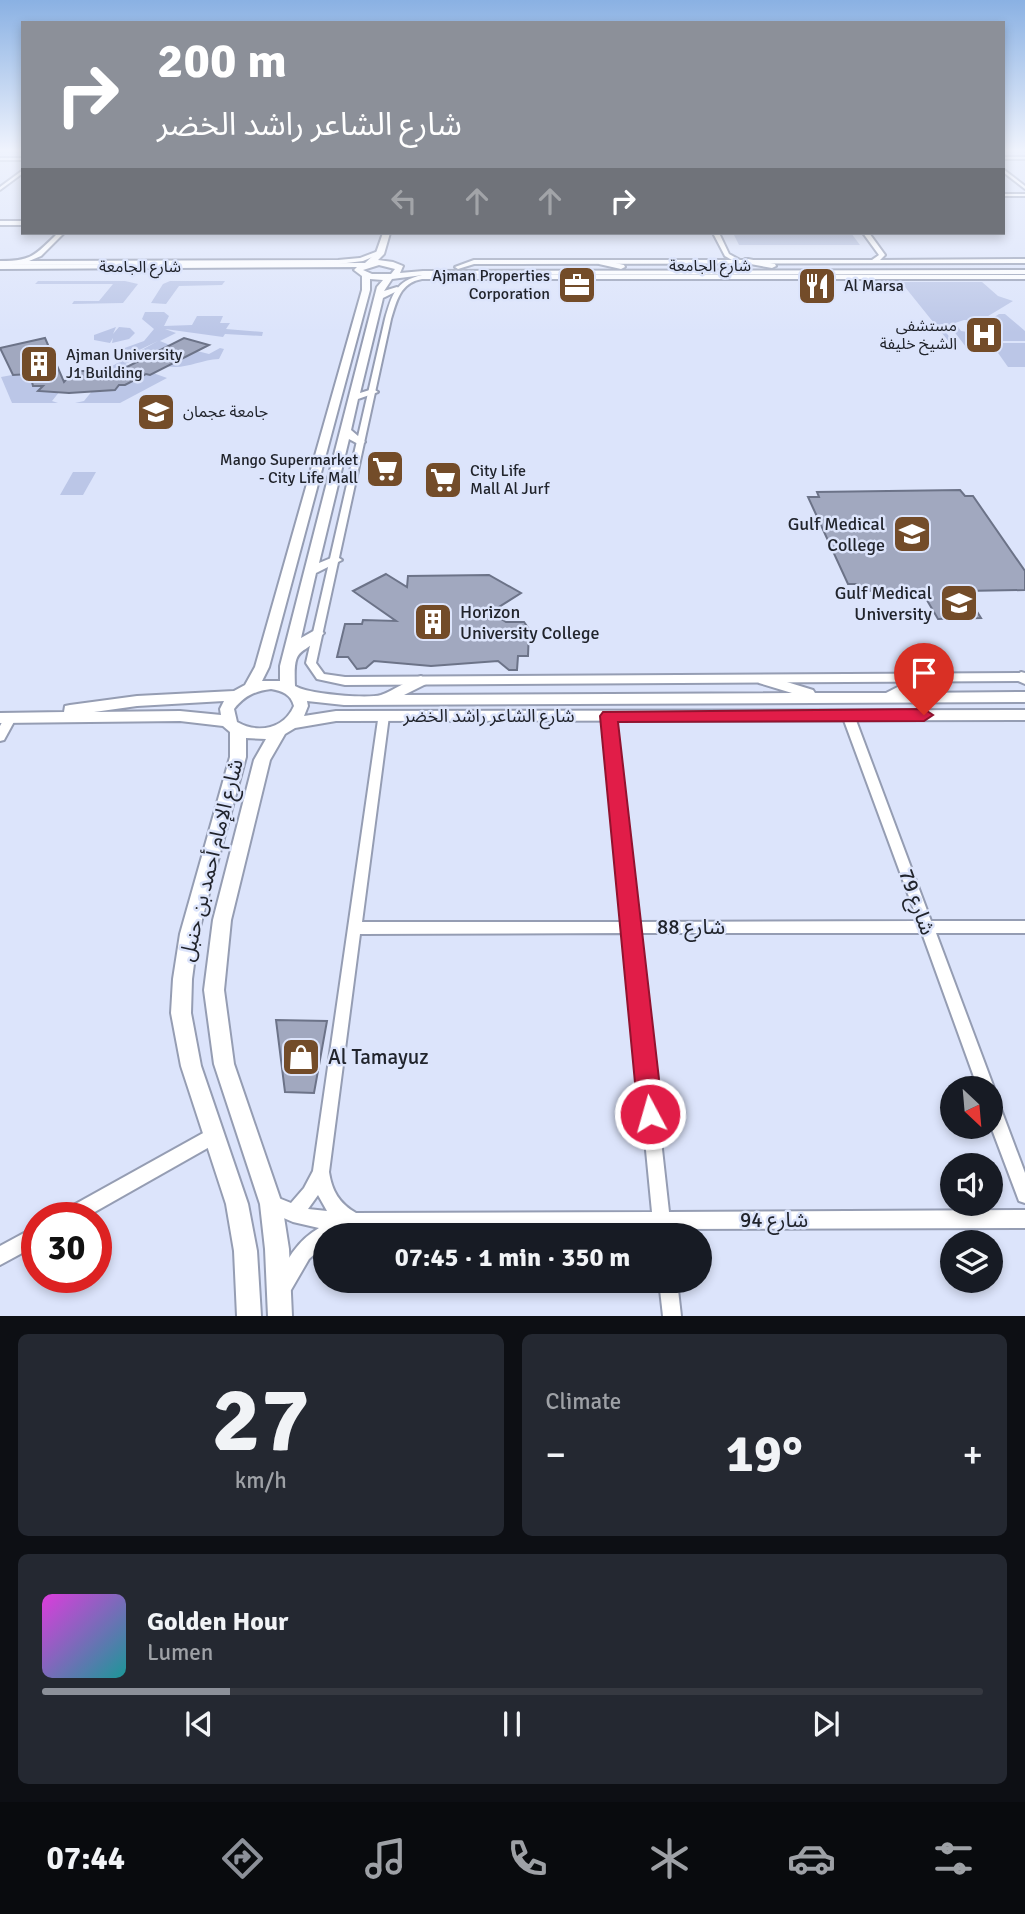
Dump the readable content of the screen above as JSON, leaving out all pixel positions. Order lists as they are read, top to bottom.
{
  "streets": {
    "street": [
      "شارع الجامعة",
      "شارع الشاعر راشد الخضر",
      "شارع الإمام أحمد بن حنبل",
      "شارع 79",
      "شارع 88",
      "شارع 94"
    ]
  },
  "crossings": [
    ["شارع الشاعر راشد الخضر", "شارع الإمام أحمد بن حنبل"],
    ["شارع الشاعر راشد الخضر", "شارع 79"],
    ["شارع الإمام أحمد بن حنبل", "شارع 94"],
    ["شارع 79", "شارع 88"]
  ],
  "places": {
    "office": ["Ajman Properties Corporation"],
    "restaurant": ["Al Marsa"],
    "hospital": ["مستشفى الشيخ خليفة"],
    "building": ["Ajman University J1 Building", "Horizon University College"],
    "school or university": ["جامعة عجمان", "Gulf Medical College", "Gulf Medical University"],
    "supermarket": ["Mango Supermarket - City Life Mall", "City Life Mall Al Jurf"],
    "shop": ["Al Tamayuz"]
  },
  "north": "bottom right",
  "page": {
    "turn": ["200 m", "شارع الشاعر راشد الخضر"],
    "limit": "30",
    "trip": "07:45 · 1 min · 350 m",
    "tile": [
      ["27", "km/h"],
      "Climate"
    ],
    "heat": ["−", "19°", "+"],
    "song": ["Golden Hour", "Lumen"],
    "tabs": "07:44"
  }
}
